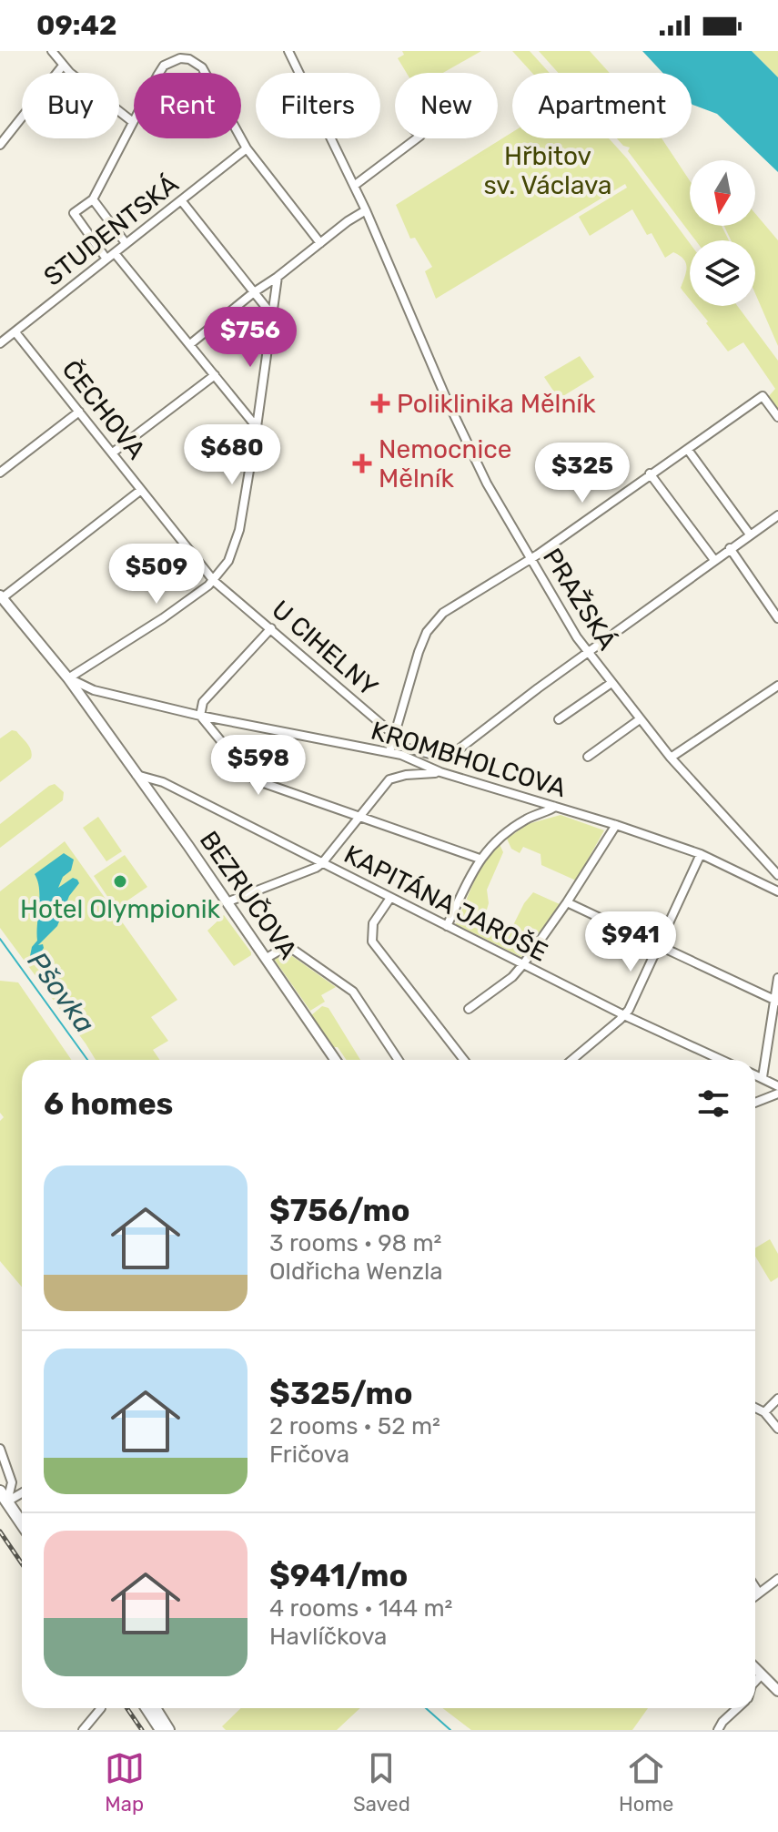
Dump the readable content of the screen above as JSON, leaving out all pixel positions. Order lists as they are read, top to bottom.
{
  "streets": {
    "street": [
      "STUDENTSKÁ",
      "ČECHOVA",
      "PRAŽSKÁ",
      "U CIHELNY",
      "KROMBHOLCOVA",
      "BEZRUČOVA",
      "KAPITÁNA JAROŠE"
    ]
  },
  "crossings": [
    ["STUDENTSKÁ", "ČECHOVA"],
    ["ČECHOVA", "U CIHELNY"],
    ["U CIHELNY", "KROMBHOLCOVA"],
    ["KROMBHOLCOVA", "BEZRUČOVA"],
    ["BEZRUČOVA", "KAPITÁNA JAROŠE"]
  ],
  "water": ["Pšovka"],
  "parks": ["Hřbitov sv. Václava"],
  "places": {
    "health": ["Poliklinika Mělník", "Nemocnice Mělník"],
    "other": ["Hotel Olympionik"]
  },
  "north": "bottom",
  "page": {
    "status": "09:42",
    "chip": [
      "Buy",
      "Rent",
      "Filters",
      "New",
      "Apartment"
    ],
    "price": [
      "$756",
      "$680",
      "$325",
      "$509",
      "$598",
      "$941"
    ],
    "heading": "6 homes",
    "list": [
      {
        "name": "$756/mo",
        "note": "3 rooms · 98 m² · Oldřicha Wenzla"
      },
      {
        "name": "$325/mo",
        "note": "2 rooms · 52 m² · Fričova"
      },
      {
        "name": "$941/mo",
        "note": "4 rooms · 144 m² · Havlíčkova"
      }
    ],
    "tabs": ["Map", "Saved", "Home"]
  }
}
